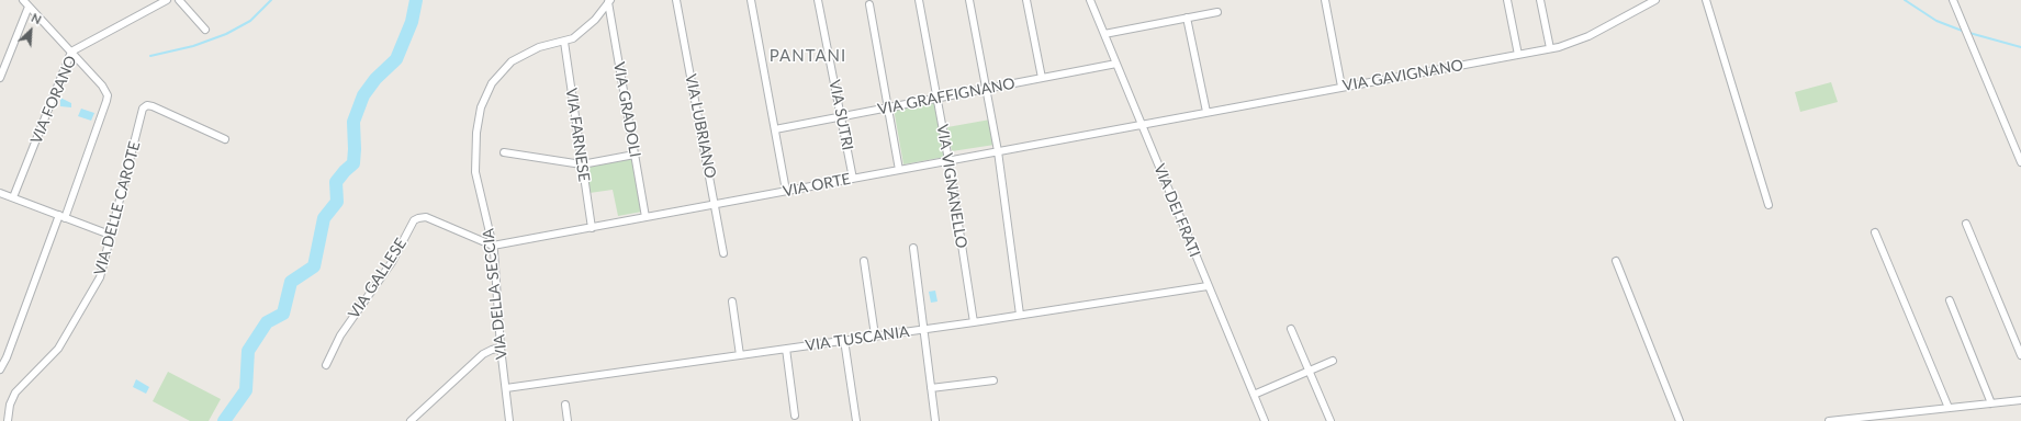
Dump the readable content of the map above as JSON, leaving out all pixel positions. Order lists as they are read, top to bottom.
{
  "streets": {
    "street": [
      "VIA GAVIGNANO",
      "VIA GRAFFIGNANO",
      "VIA FORANO",
      "VIA GRADOLI",
      "VIA SUTRI",
      "VIA LUBRIANO",
      "VIA FARNESE",
      "VIA ORTE",
      "VIA VIGNANELLO",
      "VIA DELLE CAROTE",
      "VIA DEI FRATI",
      "VIA GALLESE",
      "VIA DELLA SECCIA",
      "VIA TUSCANIA"
    ]
  },
  "crossings": [
    ["VIA GAVIGNANO", "VIA ORTE"],
    ["VIA GAVIGNANO", "VIA DEI FRATI"],
    ["VIA GRAFFIGNANO", "VIA SUTRI"],
    ["VIA GRAFFIGNANO", "VIA VIGNANELLO"],
    ["VIA GRAFFIGNANO", "VIA DEI FRATI"],
    ["VIA GRADOLI", "VIA ORTE"],
    ["VIA GRADOLI", "VIA DELLA SECCIA"],
    ["VIA SUTRI", "VIA ORTE"],
    ["VIA LUBRIANO", "VIA ORTE"],
    ["VIA FARNESE", "VIA ORTE"],
    ["VIA FARNESE", "VIA DELLA SECCIA"],
    ["VIA ORTE", "VIA VIGNANELLO"],
    ["VIA ORTE", "VIA DEI FRATI"],
    ["VIA ORTE", "VIA GALLESE"],
    ["VIA ORTE", "VIA DELLA SECCIA"],
    ["VIA VIGNANELLO", "VIA TUSCANIA"],
    ["VIA DEI FRATI", "VIA TUSCANIA"],
    ["VIA GALLESE", "VIA DELLA SECCIA"],
    ["VIA DELLA SECCIA", "VIA TUSCANIA"]
  ],
  "districts": ["PANTANI"],
  "north": "top right"
}
